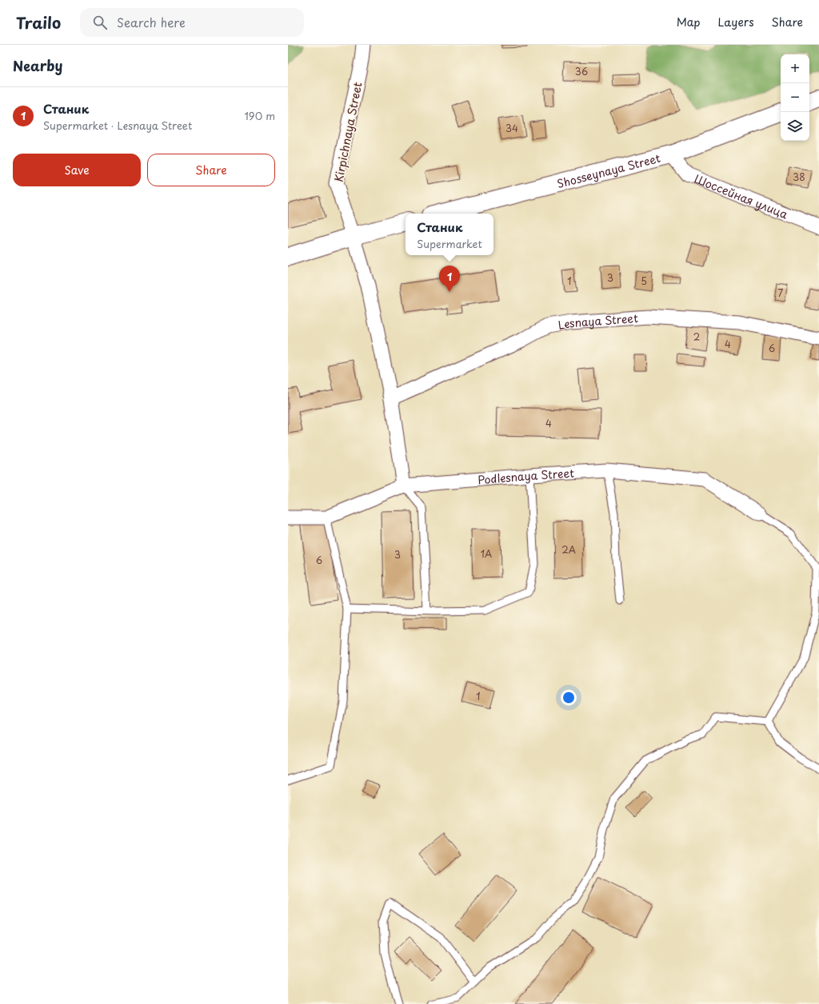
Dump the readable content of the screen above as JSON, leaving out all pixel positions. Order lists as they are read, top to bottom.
{
  "streets": {
    "main road": ["Shosseynaya Street"],
    "street": [
      "Kirpichnaya Street",
      "Шоссейная улица",
      "Lesnaya Street",
      "Podlesnaya Street"
    ]
  },
  "crossings": [
    ["Kirpichnaya Street", "Lesnaya Street"],
    ["Kirpichnaya Street", "Podlesnaya Street"],
    ["Shosseynaya Street", "Шоссейная улица"]
  ],
  "house_numbers": [
    "36",
    "34",
    "38",
    "3",
    "1",
    "5",
    "7",
    "2",
    "4",
    "6",
    "4",
    "2А",
    "1А",
    "3",
    "6",
    "1"
  ],
  "page": {
    "header": "Trailo",
    "search": "Search here",
    "nav": ["Map", "Layers", "Share"],
    "heading": "Nearby",
    "map_buttons": ["+", "−"],
    "list": [
      {
        "mark": "1",
        "name": "Станик",
        "note": "Supermarket · Lesnaya Street",
        "value": "190 m"
      }
    ],
    "buttons": ["Save", "Share"],
    "popup": ["Станик", "Supermarket"],
    "pins": "1"
  }
}
